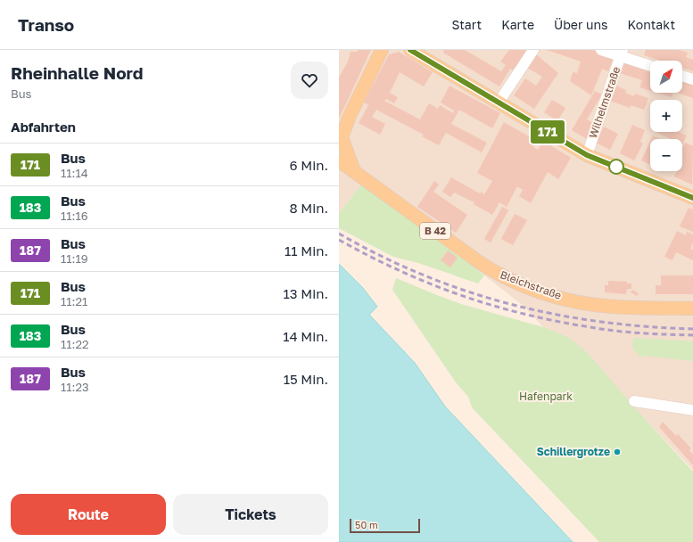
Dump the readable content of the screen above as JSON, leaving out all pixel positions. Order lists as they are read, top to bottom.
{
  "streets": {
    "main road": ["B 42", "Bleichstraße"],
    "street": ["Wilhelmstraße"]
  },
  "parks": ["Hafenpark"],
  "places": ["Schillergrotze"],
  "lines": ["bus line 171"],
  "scale_bar": "50 m",
  "north": "top right",
  "page": {
    "header": "Transo",
    "nav": [
      "Start",
      "Karte",
      "Über uns",
      "Kontakt"
    ],
    "heading": [
      ["Rheinhalle Nord", "Bus"],
      "Abfahrten"
    ],
    "on_map": "171",
    "map_buttons": ["+", "−"],
    "list": [
      {
        "mark": "171",
        "name": "Bus",
        "note": "11:14",
        "value": "6 Min."
      },
      {
        "mark": "183",
        "name": "Bus",
        "note": "11:16",
        "value": "8 Min."
      },
      {
        "mark": "187",
        "name": "Bus",
        "note": "11:19",
        "value": "11 Min."
      },
      {
        "mark": "171",
        "name": "Bus",
        "note": "11:21",
        "value": "13 Min."
      },
      {
        "mark": "183",
        "name": "Bus",
        "note": "11:22",
        "value": "14 Min."
      },
      {
        "mark": "187",
        "name": "Bus",
        "note": "11:23",
        "value": "15 Min."
      }
    ],
    "buttons": ["Route", "Tickets"],
    "scale": "50 m"
  }
}
